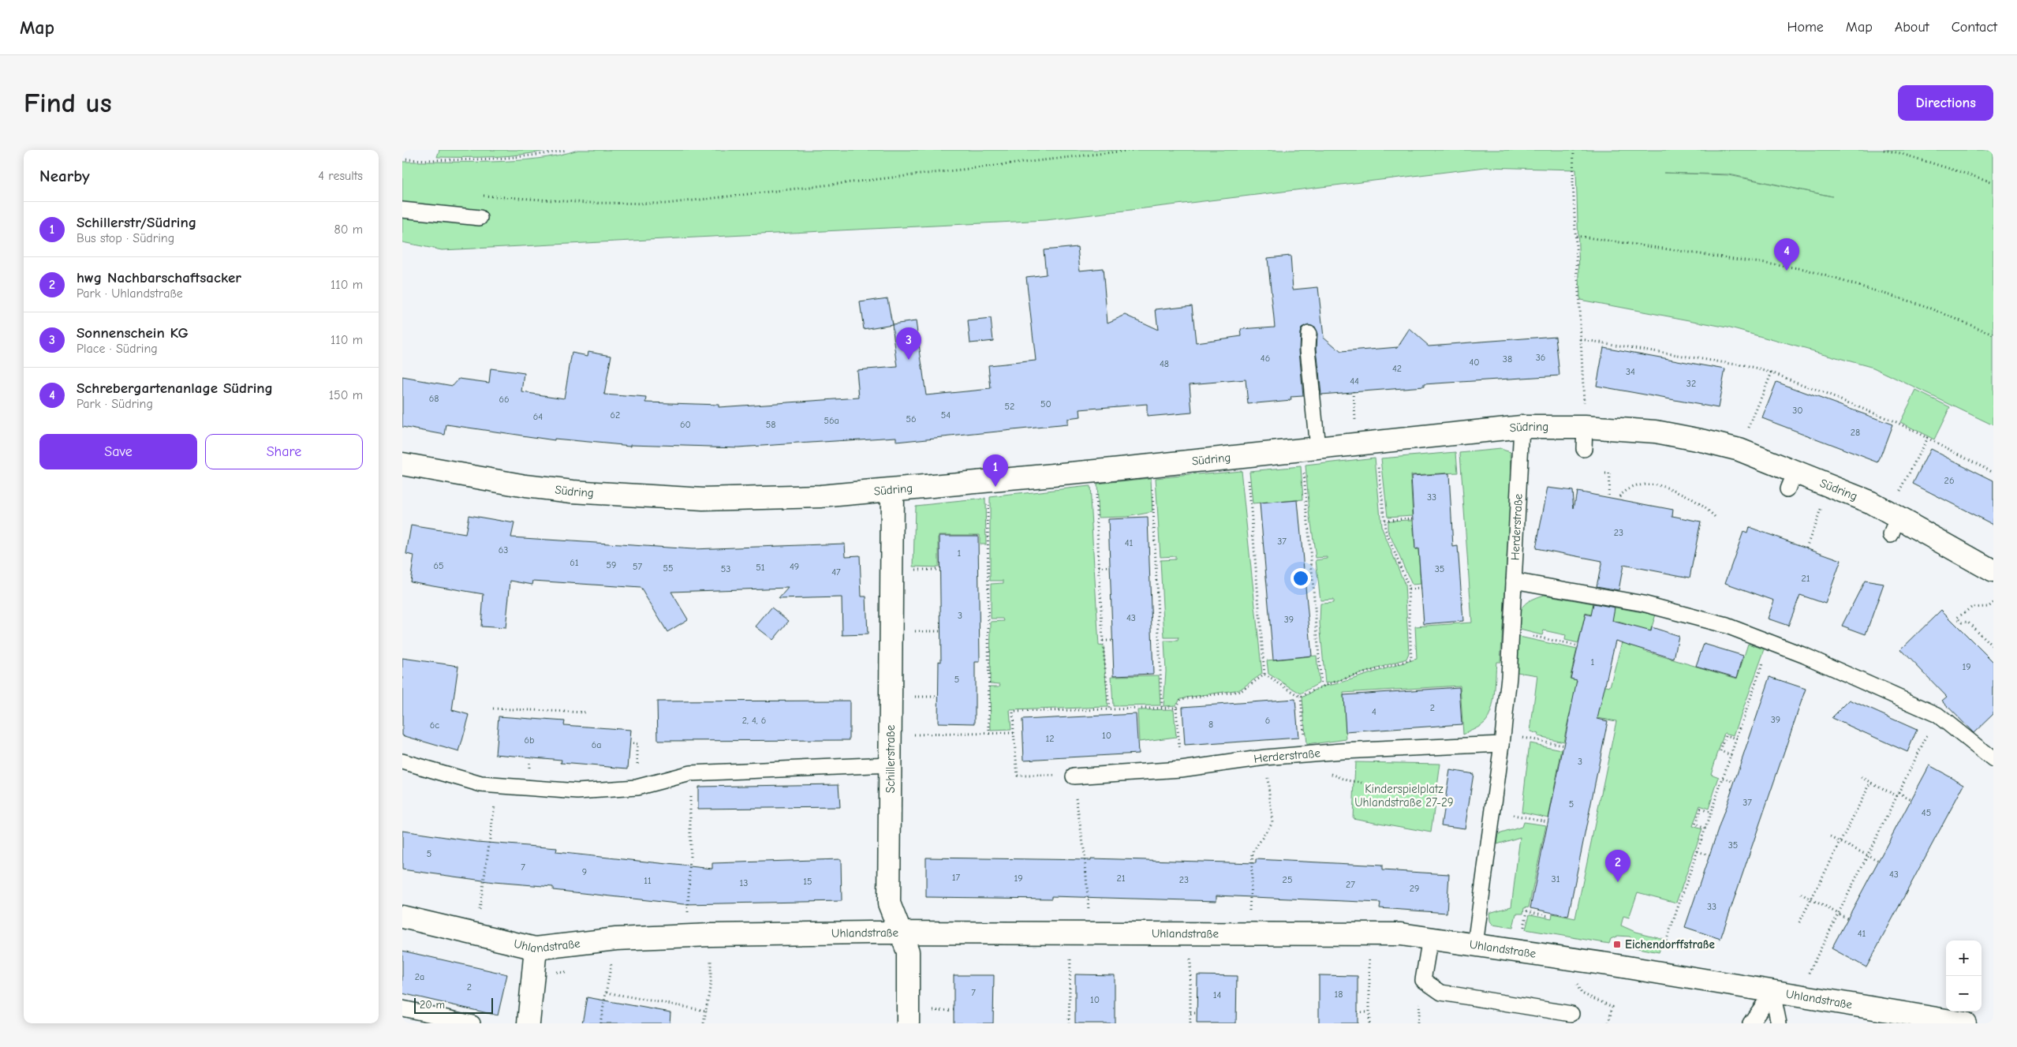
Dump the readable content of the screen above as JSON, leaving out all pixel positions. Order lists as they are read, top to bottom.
{
  "streets": {
    "street": ["Südring", "Schillerstraße", "Uhlandstraße"],
    "lane": ["Herderstraße"]
  },
  "crossings": [
    ["Südring", "Herderstraße"],
    ["Südring", "Schillerstraße"],
    ["Herderstraße", "Uhlandstraße"],
    ["Schillerstraße", "Uhlandstraße"]
  ],
  "parks": ["Kinderspielplatz Uhlandstraße 27-29"],
  "places": {
    "transit": ["Eichendorffstraße"]
  },
  "house_numbers": [
    "36",
    "46",
    "38",
    "40",
    "48",
    "42",
    "34",
    "44",
    "32",
    "68",
    "66",
    "50",
    "52",
    "30",
    "62",
    "54",
    "64",
    "56",
    "56a",
    "60",
    "58",
    "28",
    "26",
    "33",
    "23",
    "37",
    "41",
    "63",
    "1",
    "61",
    "59",
    "65",
    "57",
    "49",
    "51",
    "55",
    "53",
    "35",
    "47",
    "21",
    "3",
    "43",
    "39",
    "1",
    "19",
    "5",
    "2",
    "4",
    "39",
    "2, 4, 6",
    "6",
    "8",
    "6c",
    "10",
    "12",
    "6b",
    "6a",
    "3",
    "37",
    "5",
    "45",
    "35",
    "5",
    "7",
    "9",
    "43",
    "17",
    "19",
    "21",
    "31",
    "23",
    "25",
    "11",
    "15",
    "13",
    "27",
    "29",
    "33",
    "41",
    "2a",
    "2",
    "7",
    "18",
    "14",
    "10"
  ],
  "scale_bar": "20 m",
  "page": {
    "header": "Map",
    "nav": [
      "Home",
      "Map",
      "About",
      "Contact"
    ],
    "buttons": [
      "Directions",
      ["Save", "Share"]
    ],
    "title": "Find us",
    "heading": ["Nearby", "4 results"],
    "list": [
      {
        "mark": "1",
        "name": "Schillerstr/Südring",
        "note": "Bus stop · Südring",
        "value": "80 m"
      },
      {
        "mark": "2",
        "name": "hwg Nachbarschaftsacker",
        "note": "Park · Uhlandstraße",
        "value": "110 m"
      },
      {
        "mark": "3",
        "name": "Sonnenschein KG",
        "note": "Place · Südring",
        "value": "110 m"
      },
      {
        "mark": "4",
        "name": "Schrebergartenanlage Südring",
        "note": "Park · Südring",
        "value": "150 m"
      }
    ],
    "pins": [
      "4",
      "3",
      "1",
      "2"
    ],
    "map_buttons": ["+", "−"],
    "scale": "20 m"
  }
}
